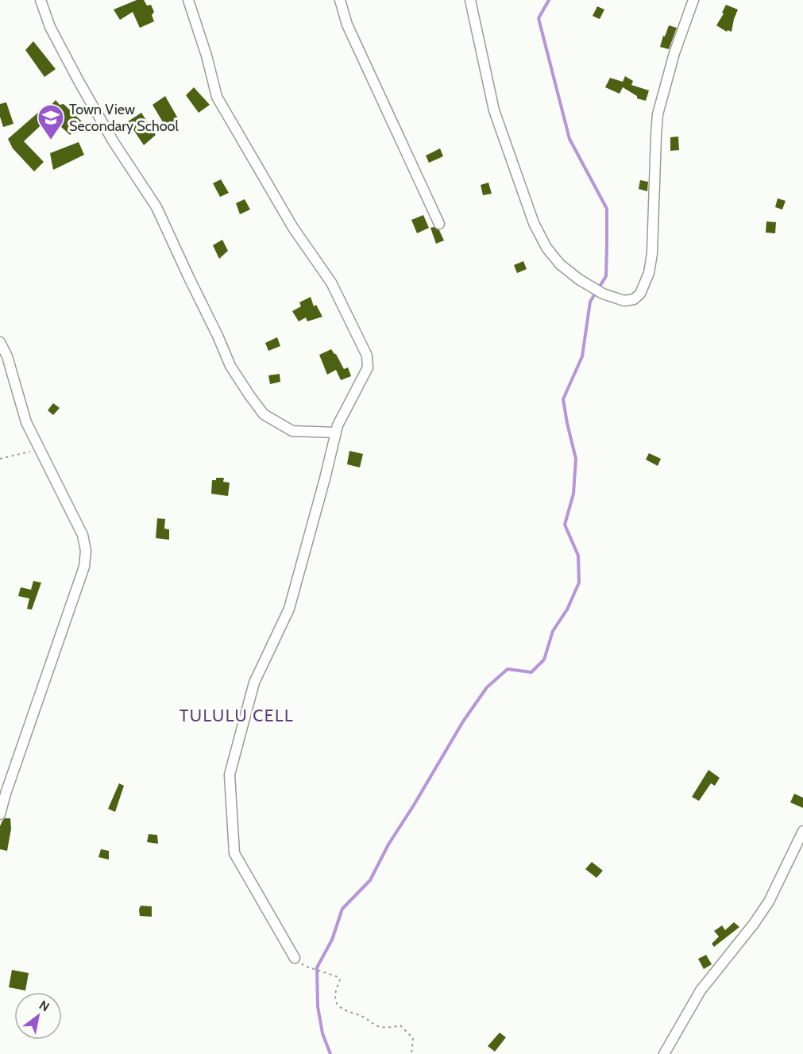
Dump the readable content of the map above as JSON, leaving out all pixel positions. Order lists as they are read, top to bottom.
{
  "districts": ["TULULU CELL"],
  "places": {
    "school or university": ["Town View Secondary School"]
  },
  "north": "top right"
}
